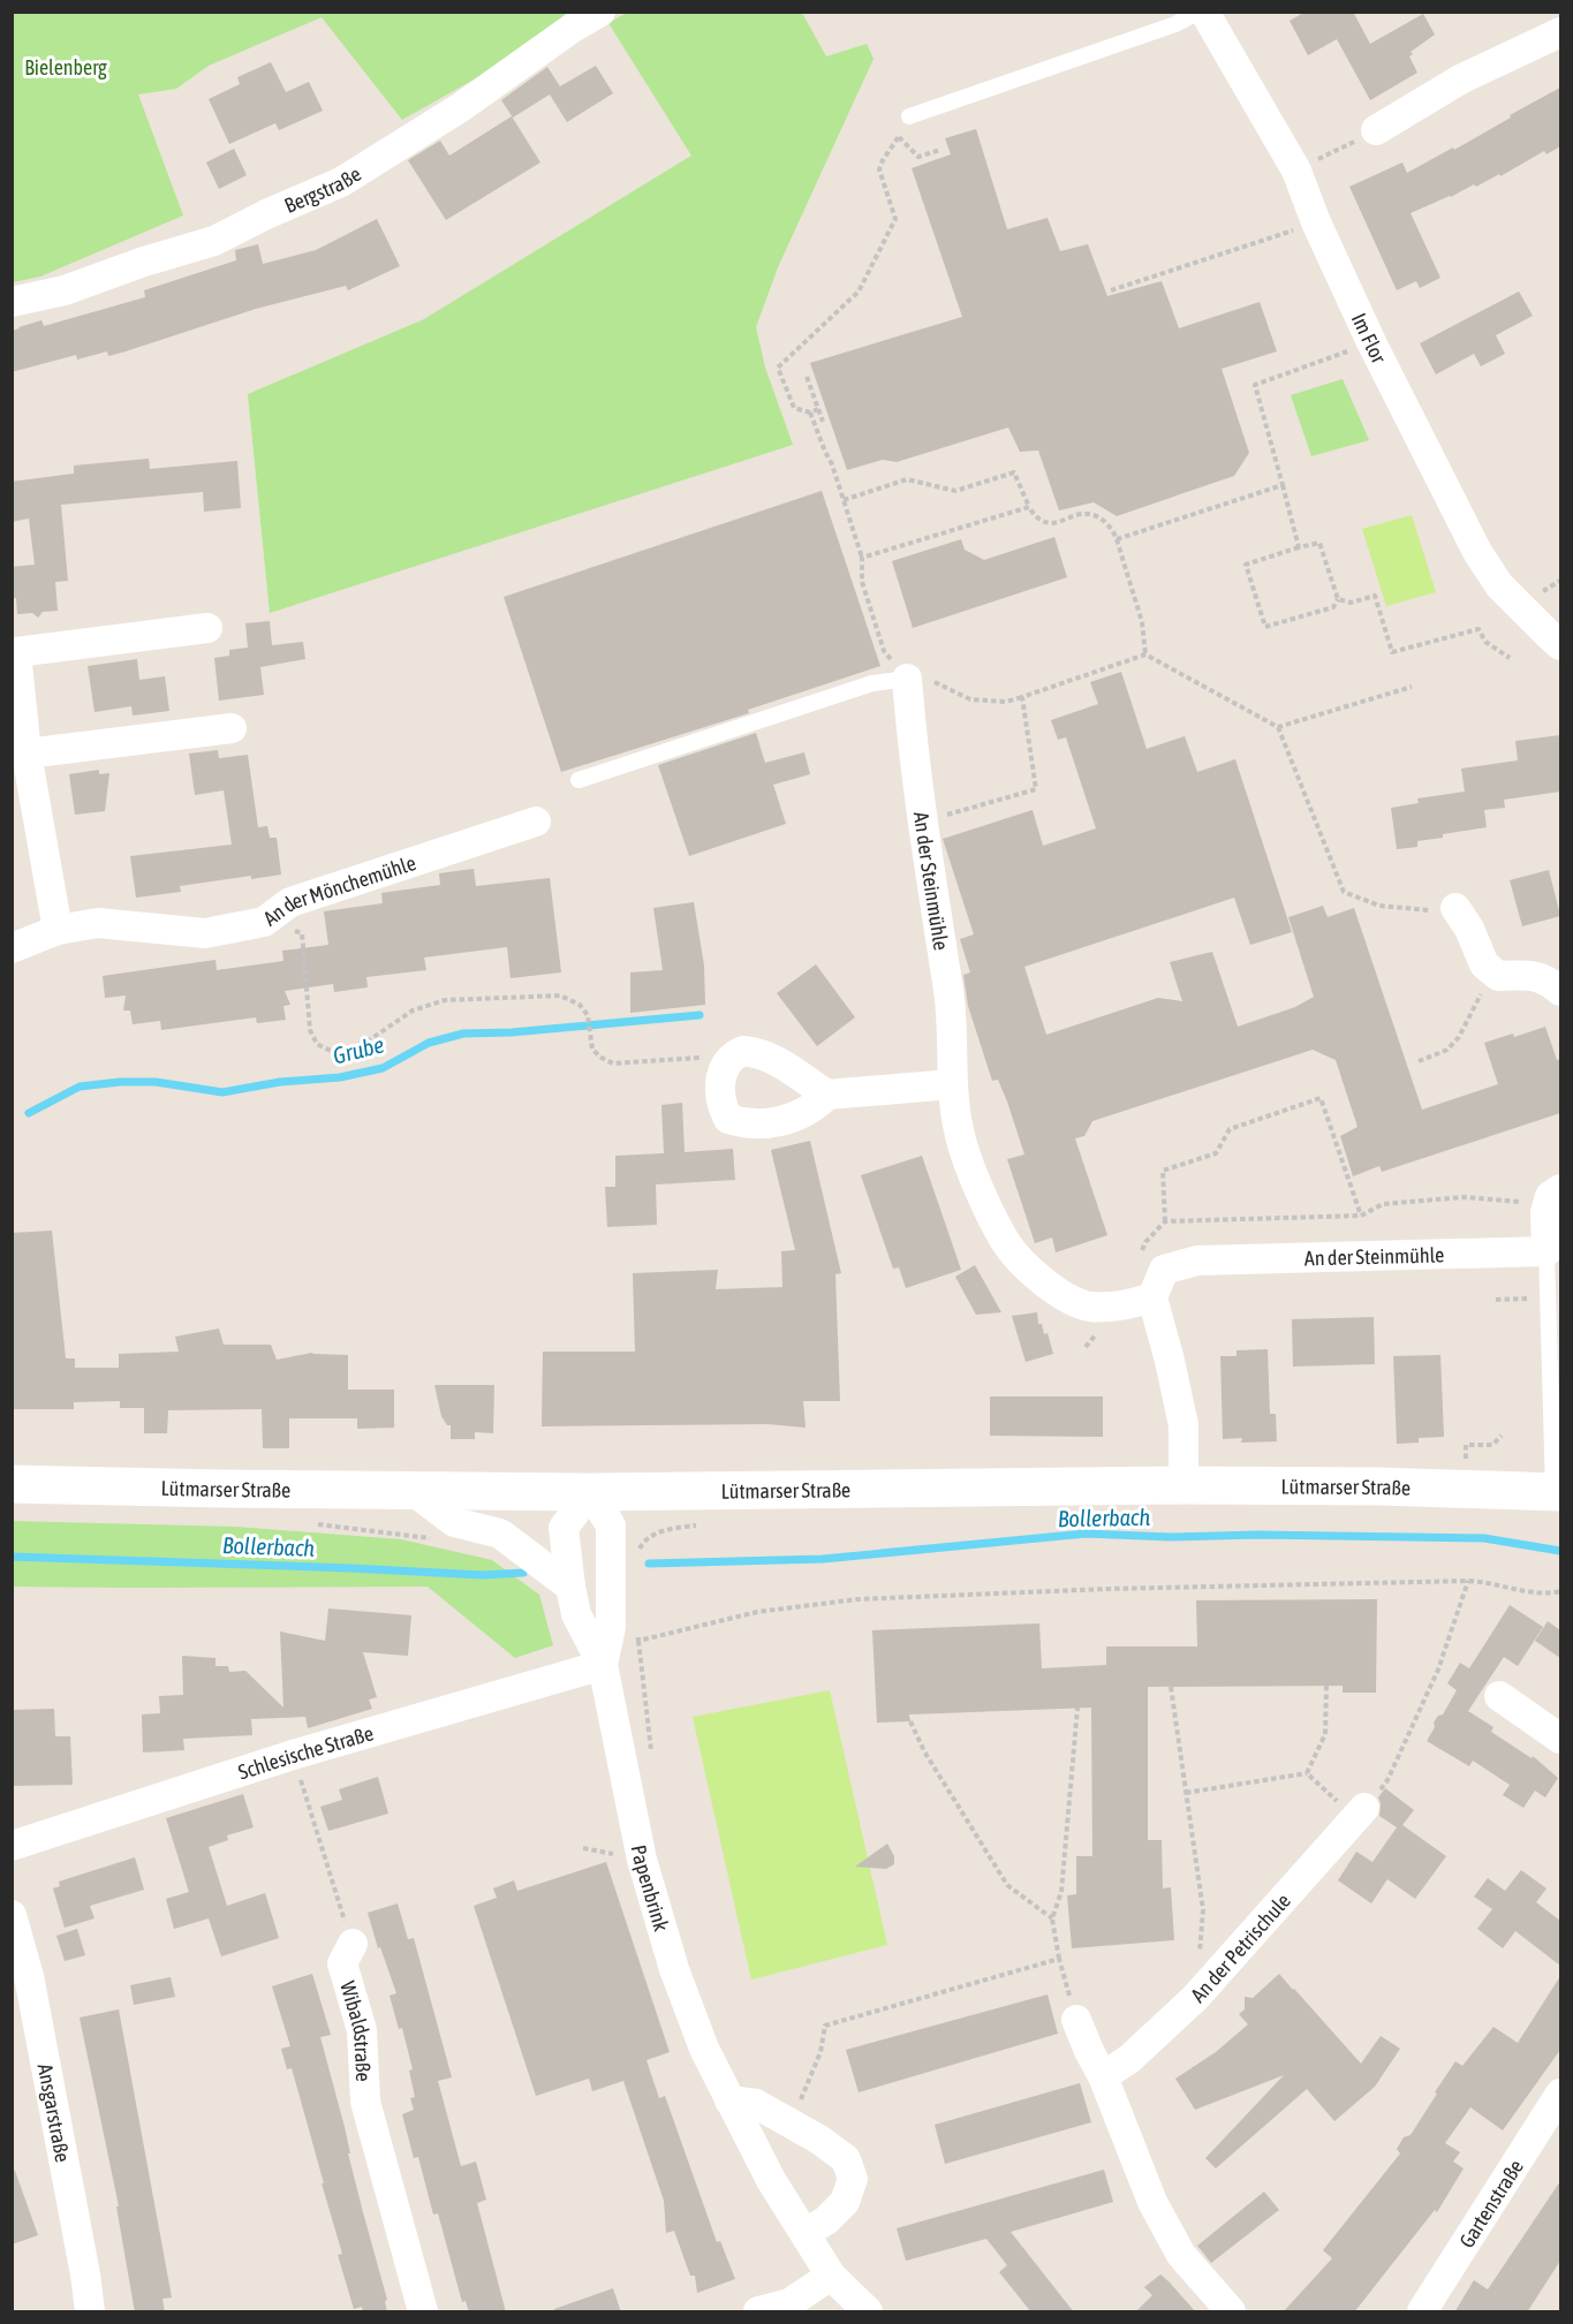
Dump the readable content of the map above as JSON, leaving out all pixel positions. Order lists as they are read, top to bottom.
{
  "streets": {
    "main road": ["Lütmarser Straße"],
    "street": [
      "Bergstraße",
      "Im Flor",
      "An der Steinmühle",
      "An der Mönchemühle",
      "Schlesische Straße",
      "Papenbrink",
      "An der Petrischule",
      "Wibaldstraße",
      "Ansgarstraße",
      "Gartenstraße"
    ]
  },
  "crossings": [
    ["Lütmarser Straße", "Papenbrink"],
    ["Schlesische Straße", "Papenbrink"]
  ],
  "water": ["Grube", "Bollerbach"],
  "parks": ["Bielenberg"]
}
